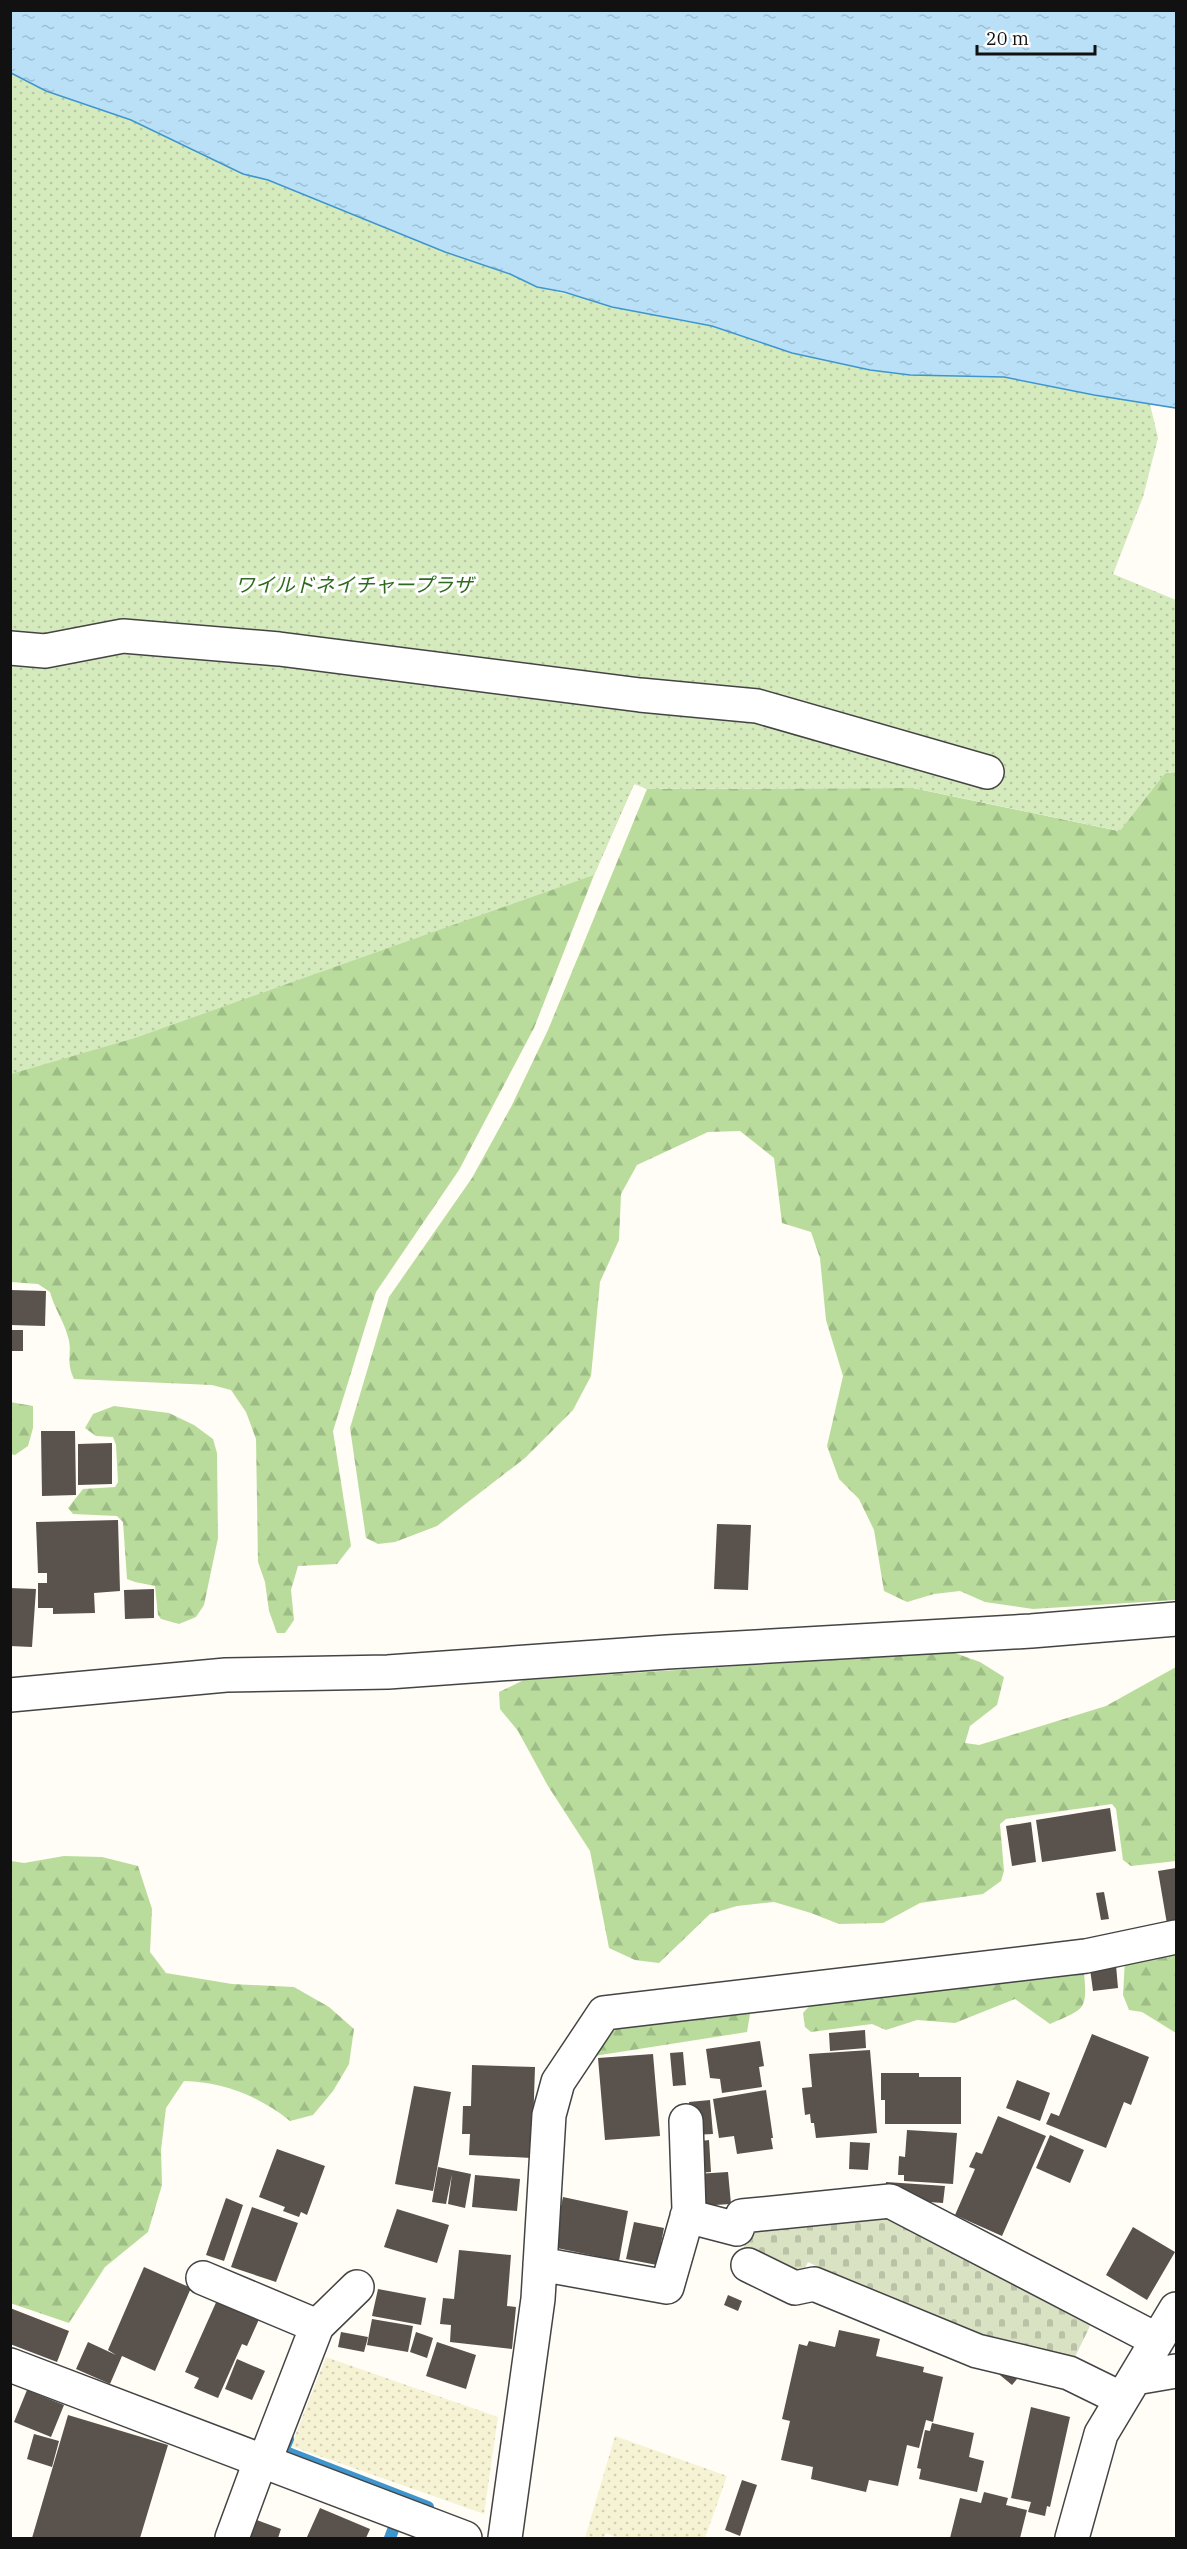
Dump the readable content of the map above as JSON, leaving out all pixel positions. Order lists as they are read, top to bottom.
{
  "parks": ["ワイルドネイチャープラザ"],
  "scale_bar": "20 m"
}
